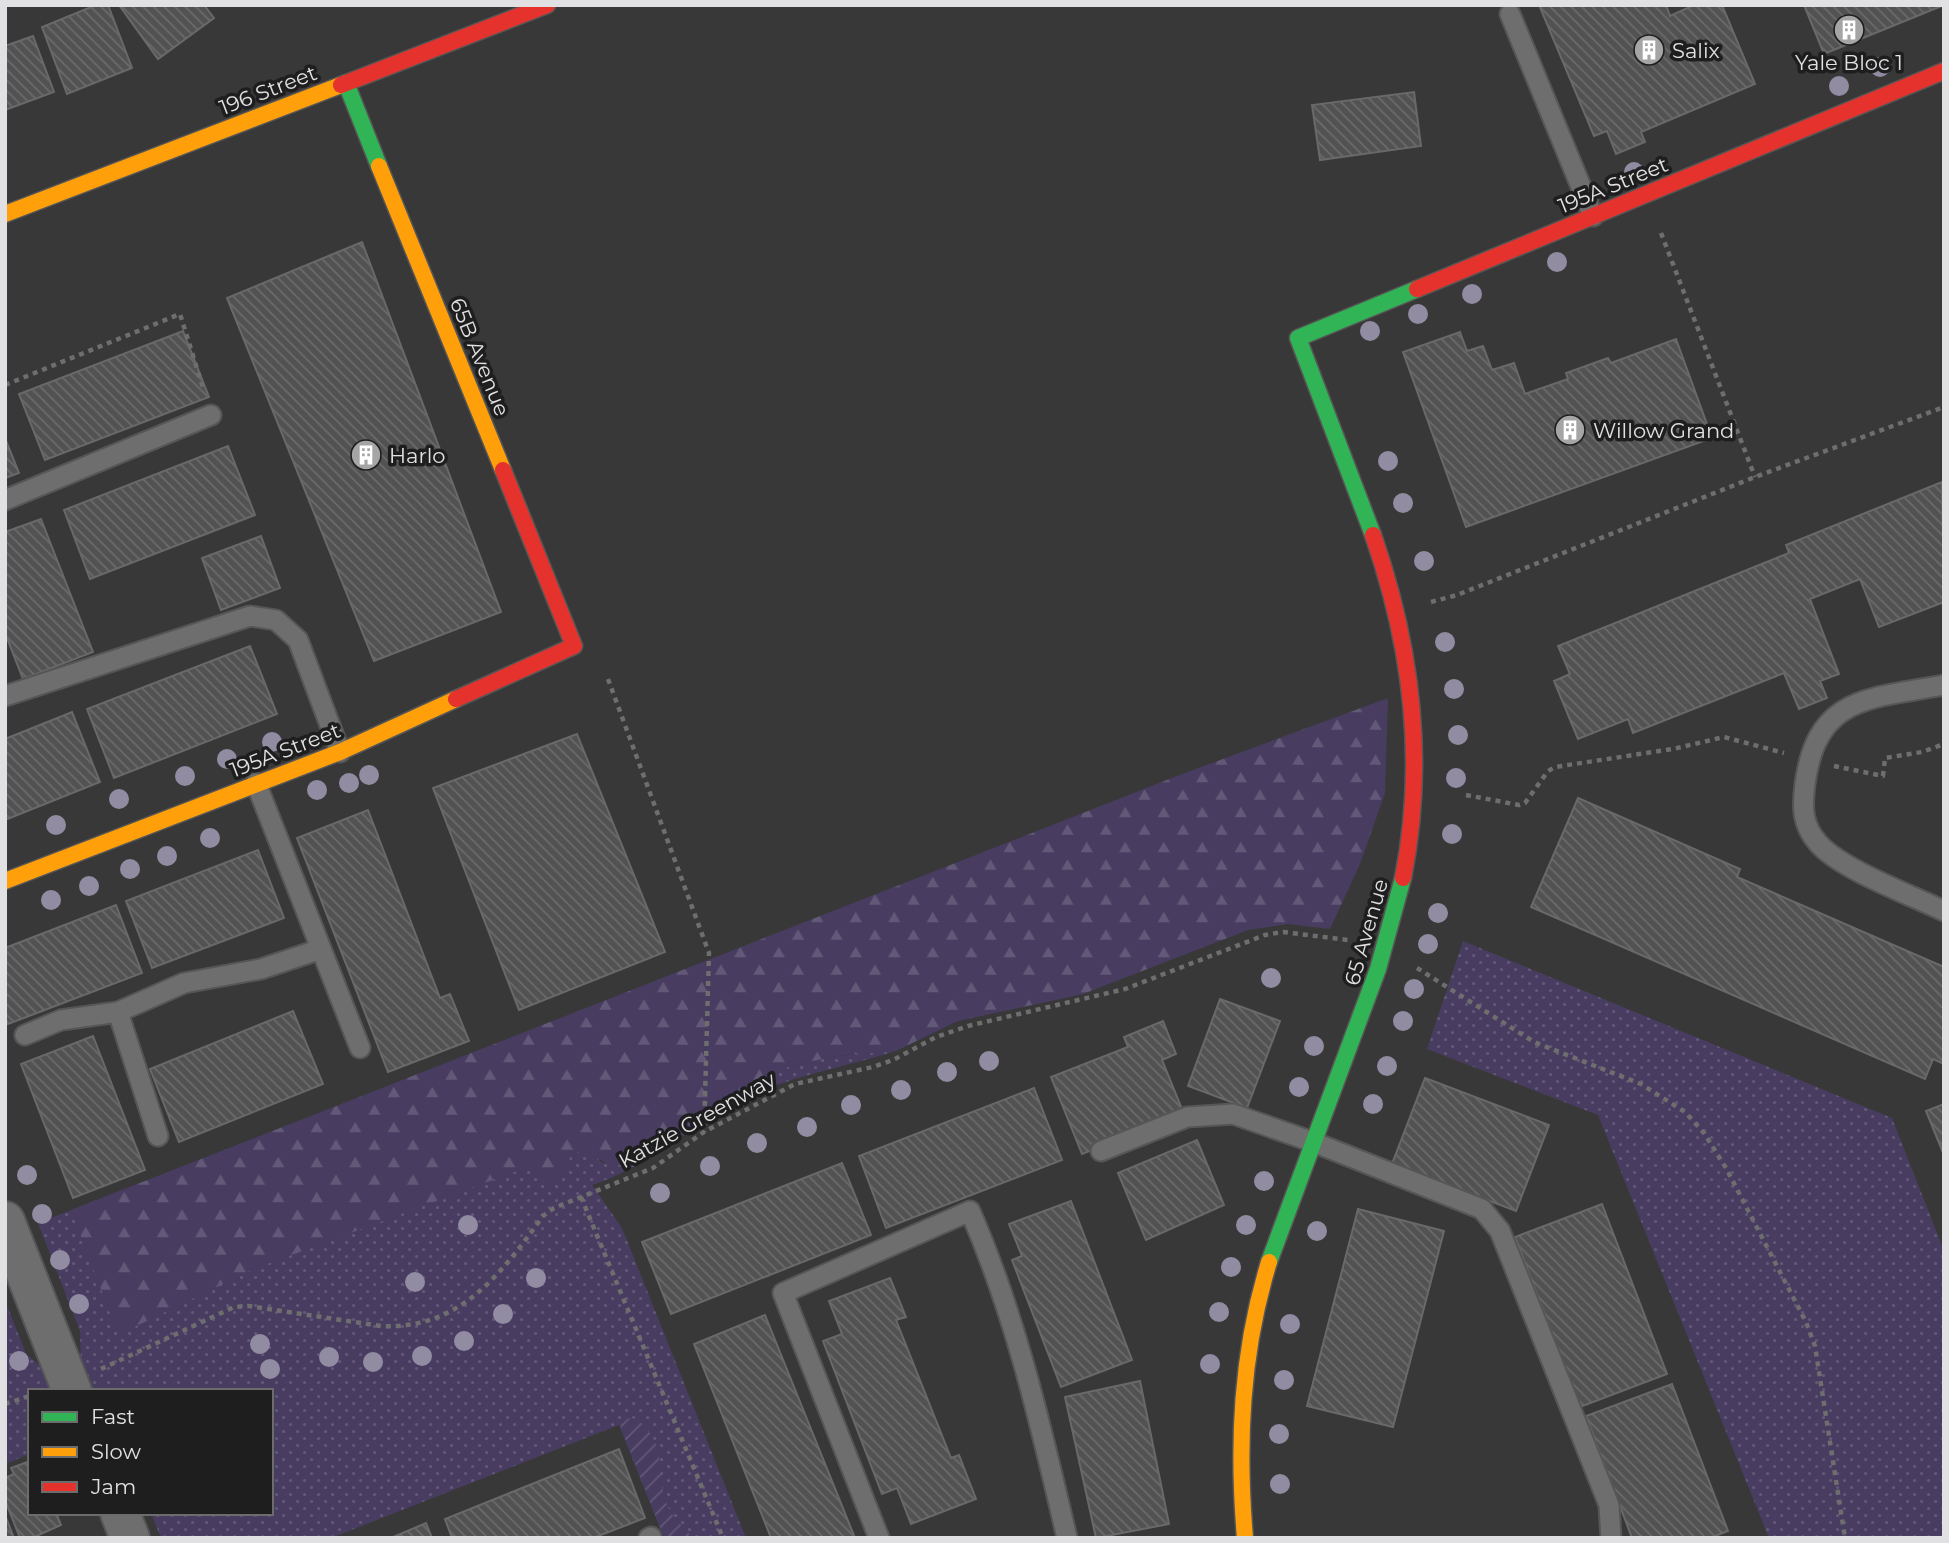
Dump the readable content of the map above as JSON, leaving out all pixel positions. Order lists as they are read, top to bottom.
{
  "streets": {
    "street": [
      "196 Street",
      "195A Street",
      "65B Avenue",
      "65 Avenue"
    ],
    "path": ["Katzie Greenway"]
  },
  "crossings": [
    ["196 Street", "65B Avenue"],
    ["195A Street", "65B Avenue"],
    ["195A Street", "65 Avenue"]
  ],
  "places": {
    "building": [
      "Yale Bloc 1",
      "Salix",
      "Willow Grand",
      "Harlo"
    ]
  },
  "legend": ["Fast", "Slow", "Jam"]
}
